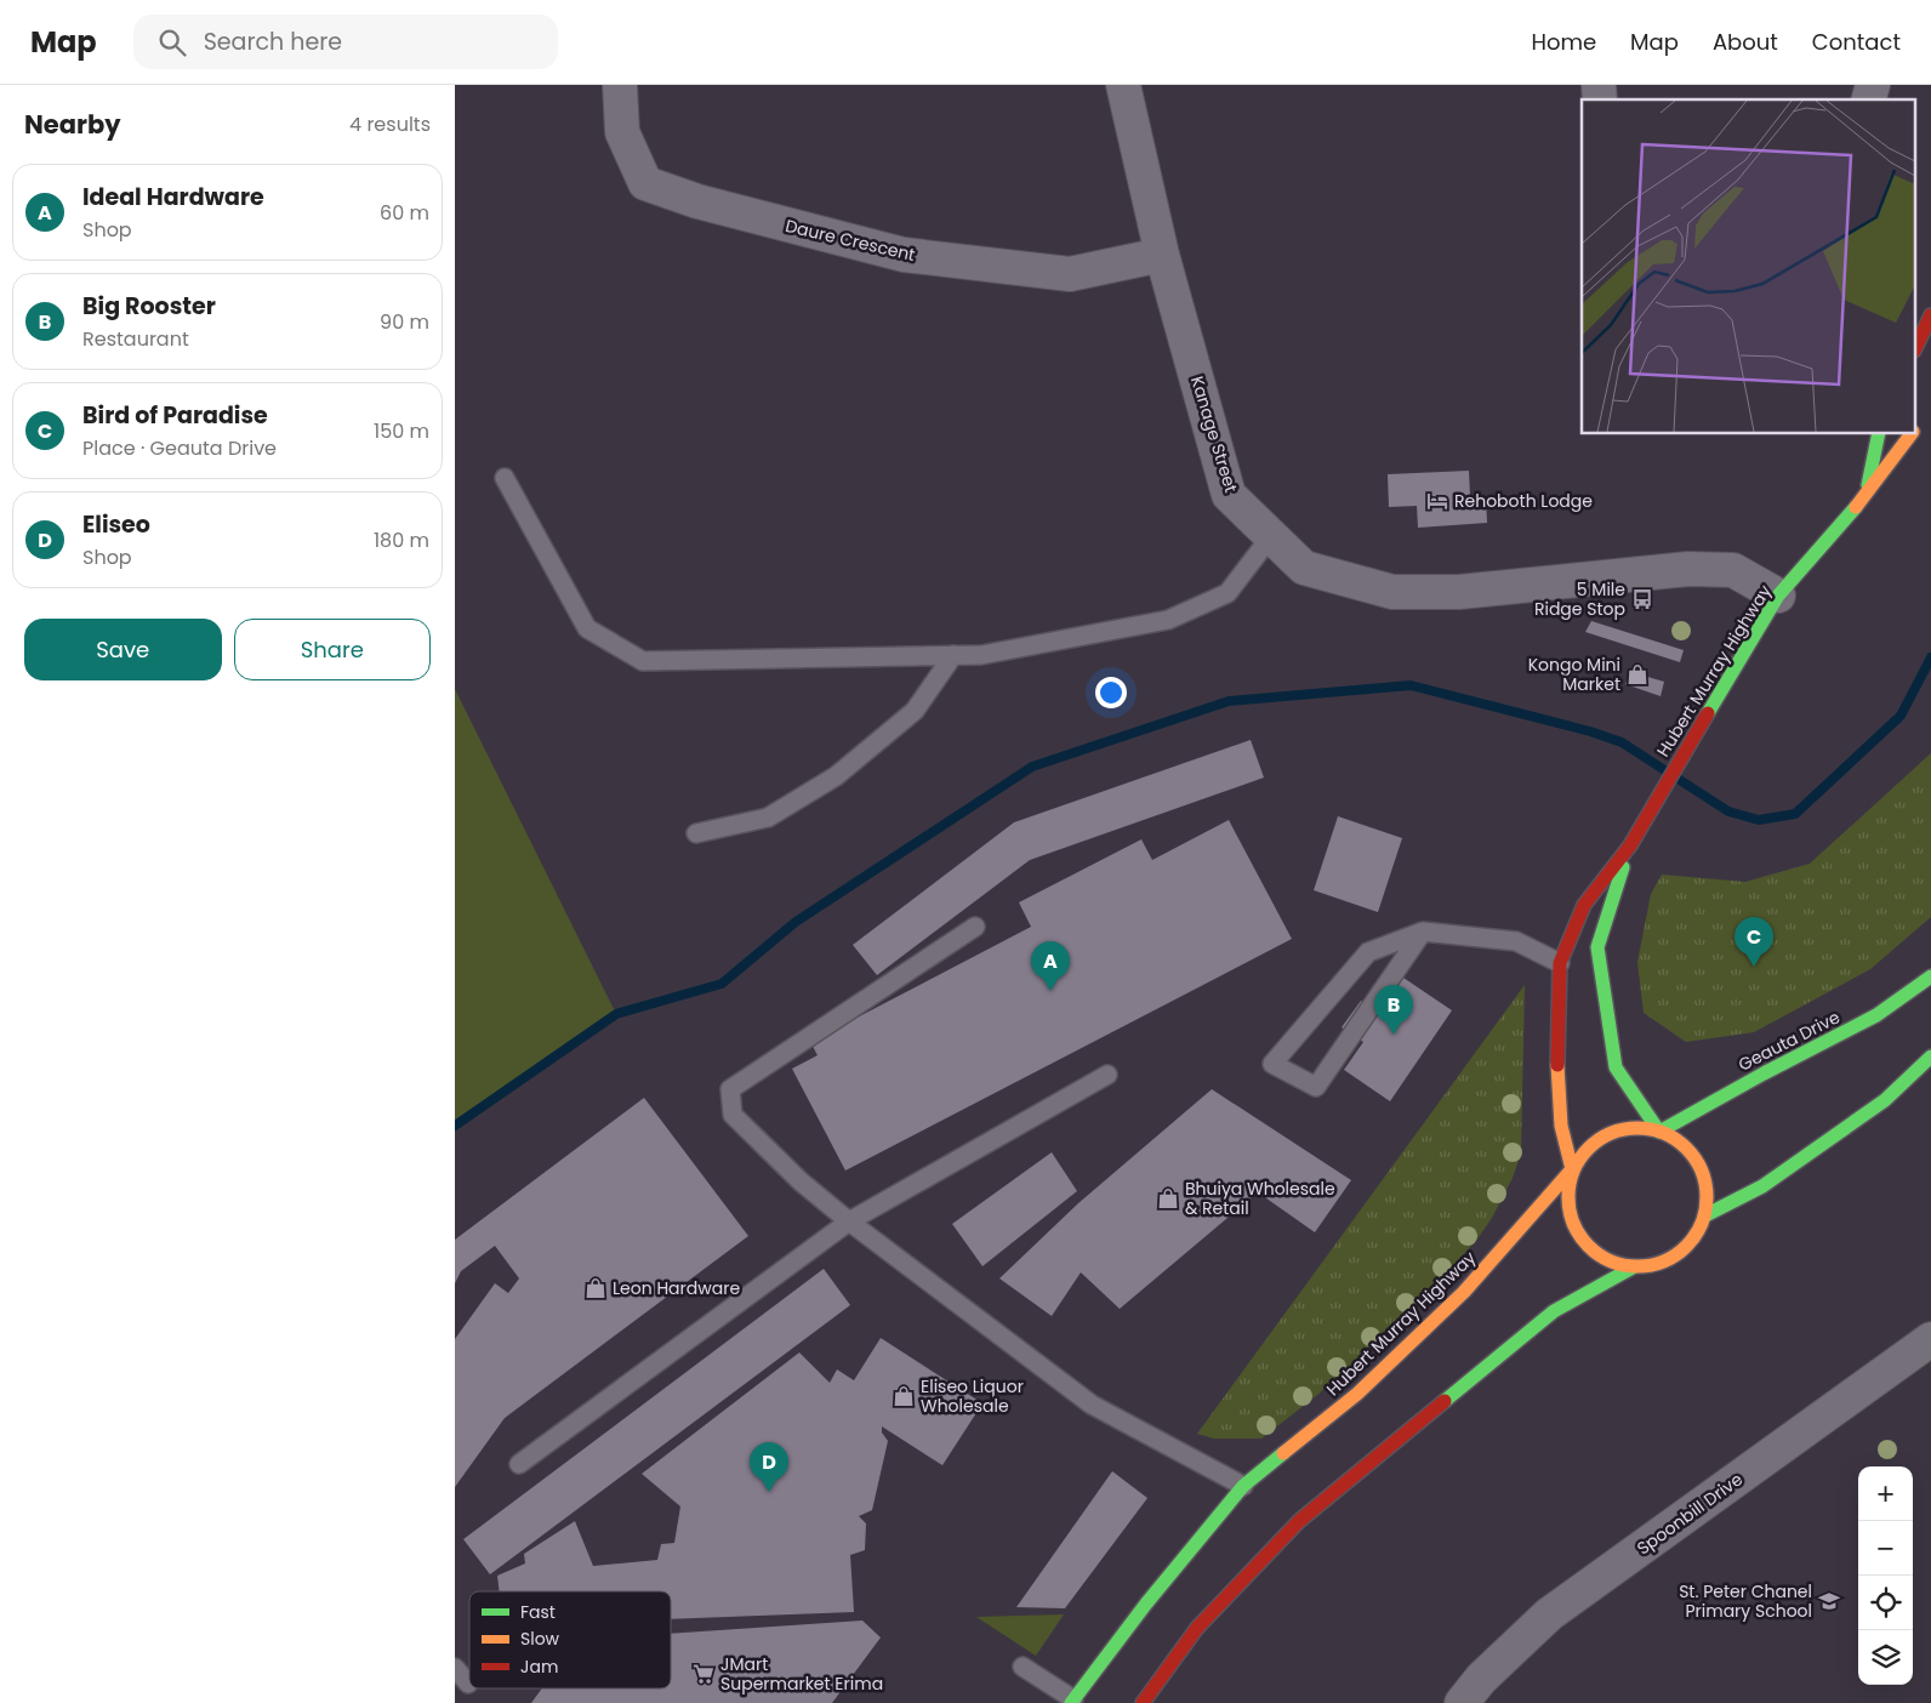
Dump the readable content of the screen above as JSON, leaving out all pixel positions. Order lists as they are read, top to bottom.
{
  "streets": {
    "main road": ["Hubert Murray Highway", "Geauta Drive"],
    "street": ["Daure Crescent", "Kanage Street", "Spoonbill Drive"]
  },
  "crossings": [
    ["Daure Crescent", "Kanage Street"],
    ["Kanage Street", "Hubert Murray Highway"],
    ["Hubert Murray Highway", "Geauta Drive"]
  ],
  "places": {
    "hotel": ["Rehoboth Lodge"],
    "bus stop": ["5 Mile Ridge Stop"],
    "shop": [
      "Kongo Mini Market",
      "Bhuiya Wholesale & Retail",
      "Leon Hardware",
      "Eliseo Liquor Wholesale"
    ],
    "school or university": ["St. Peter Chanel Primary School"],
    "supermarket": ["JMart Supermarket Erima"]
  },
  "legend": ["Fast", "Slow", "Jam"],
  "page": {
    "header": "Map",
    "search": "Search here",
    "nav": [
      "Home",
      "Map",
      "About",
      "Contact"
    ],
    "heading": ["Nearby", "4 results"],
    "list": [
      {
        "mark": "A",
        "name": "Ideal Hardware",
        "note": "Shop",
        "value": "60 m"
      },
      {
        "mark": "B",
        "name": "Big Rooster",
        "note": "Restaurant",
        "value": "90 m"
      },
      {
        "mark": "C",
        "name": "Bird of Paradise",
        "note": "Place · Geauta Drive",
        "value": "150 m"
      },
      {
        "mark": "D",
        "name": "Eliseo",
        "note": "Shop",
        "value": "180 m"
      }
    ],
    "buttons": ["Save", "Share"],
    "pins": [
      "C",
      "A",
      "B",
      "D"
    ],
    "map_buttons": ["+", "−"]
  }
}
